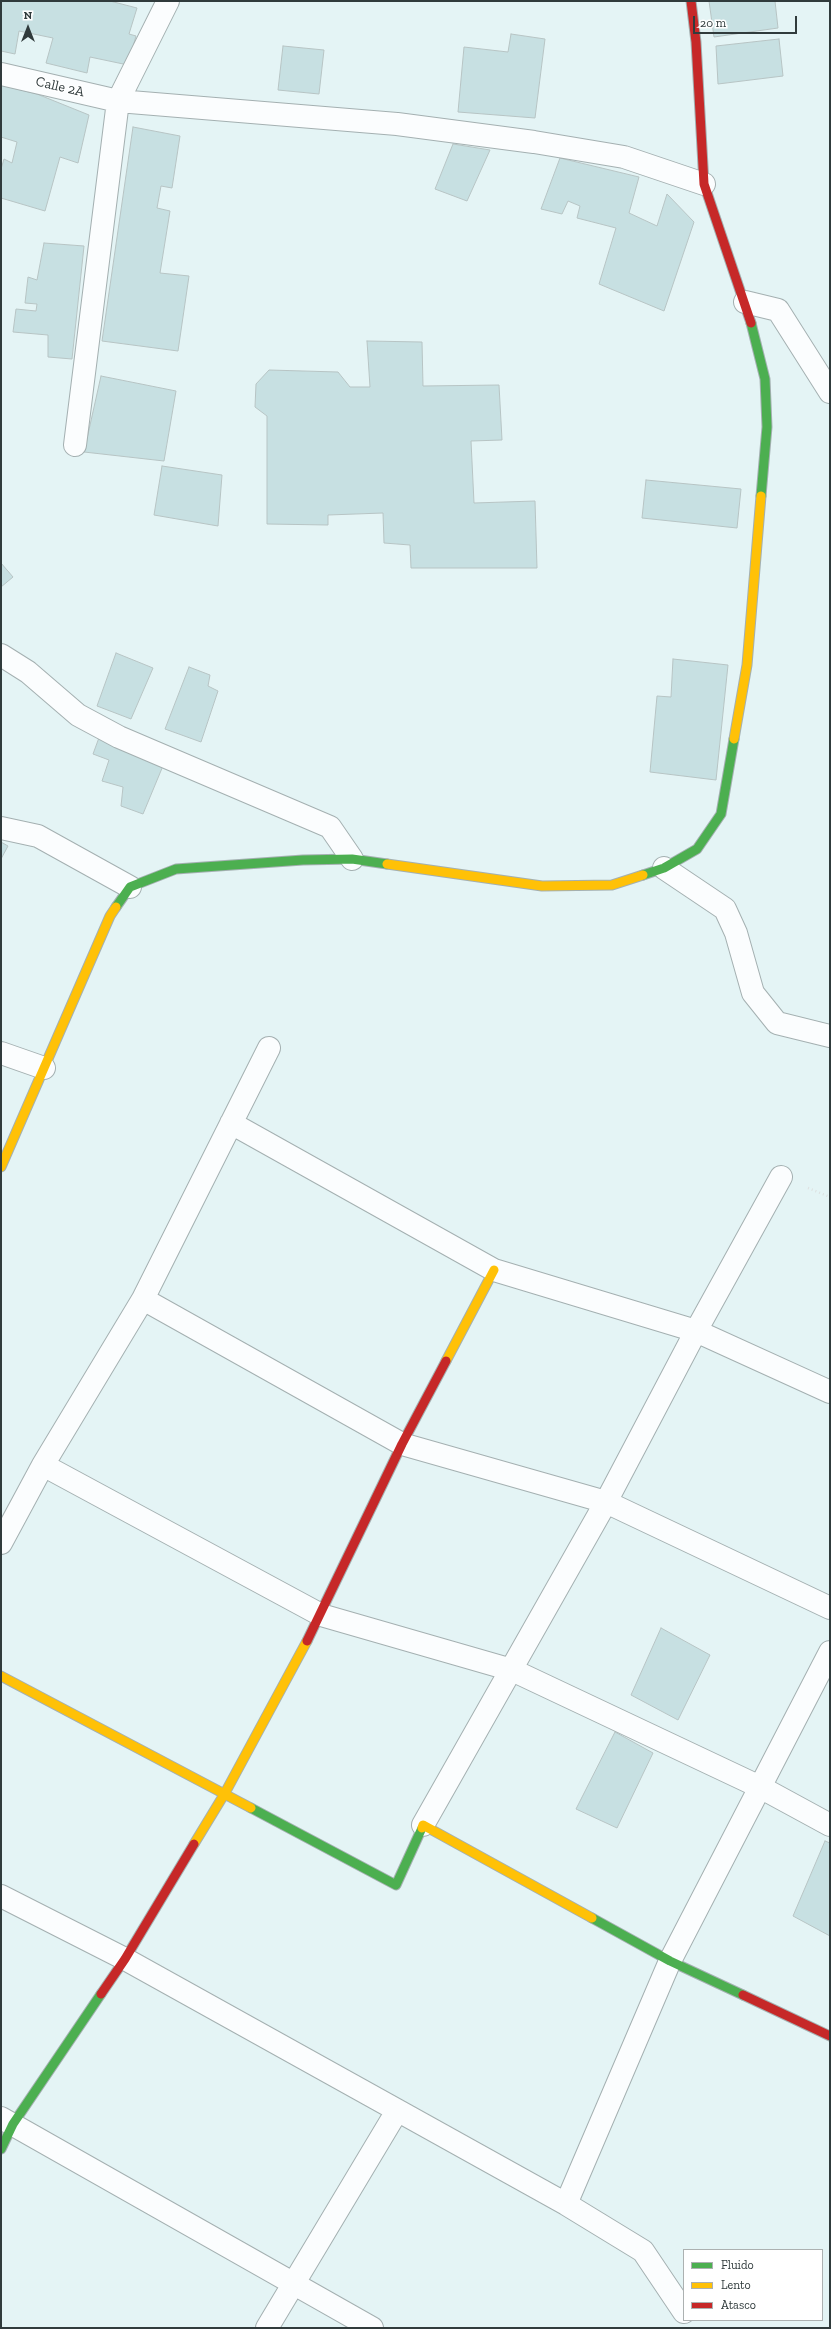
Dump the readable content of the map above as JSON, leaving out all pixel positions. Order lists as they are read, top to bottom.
{
  "streets": {
    "street": ["Calle 2A"]
  },
  "legend": ["Fluido", "Lento", "Atasco"],
  "scale_bar": "20 m",
  "north": "top"
}
